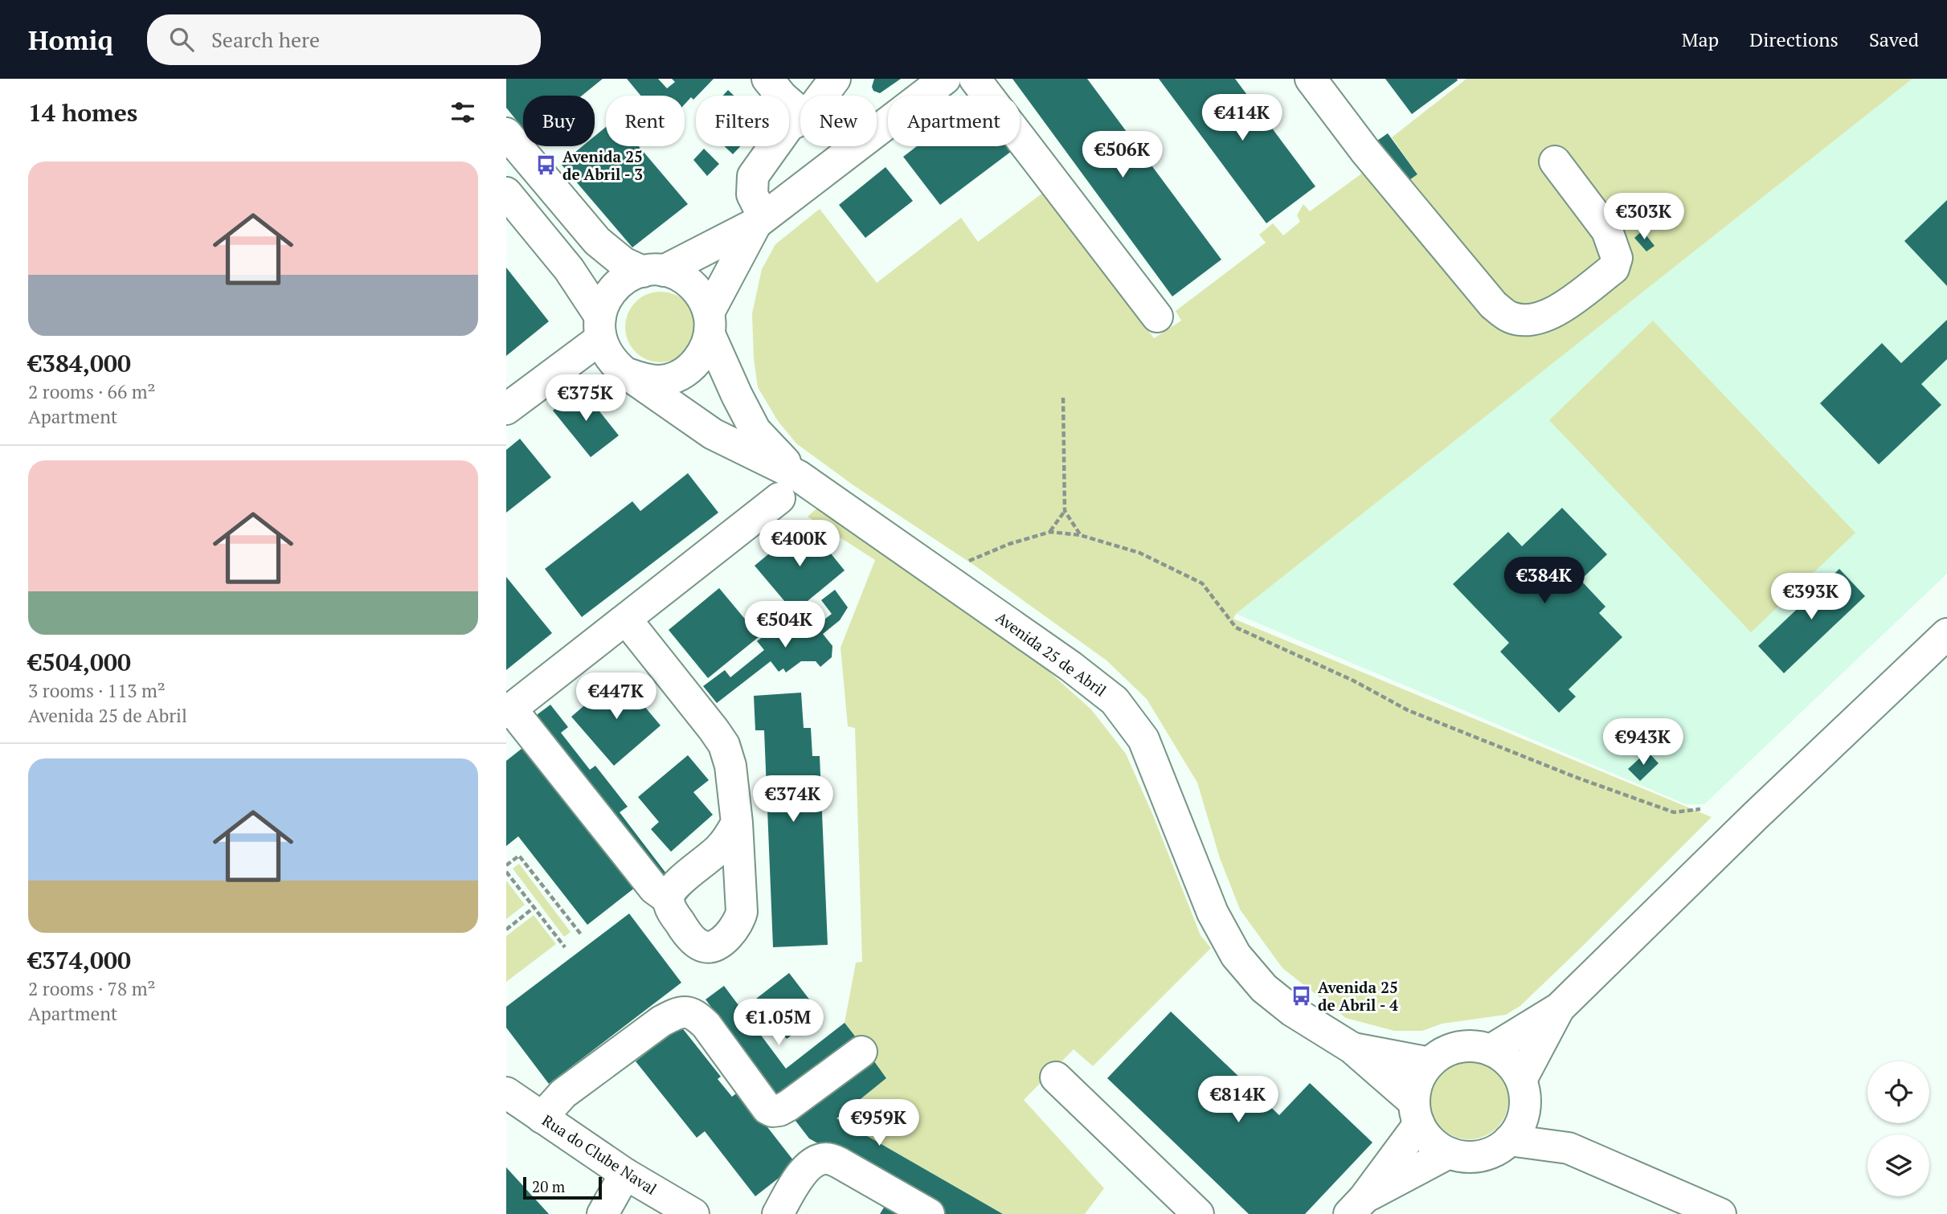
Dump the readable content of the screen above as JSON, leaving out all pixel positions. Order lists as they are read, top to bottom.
{
  "streets": {
    "street": ["Avenida 25 de Abril", "Rua do Clube Naval"]
  },
  "places": {
    "bus stop": ["Avenida 25 de Abril - 3", "Avenida 25 de Abril - 4"]
  },
  "scale_bar": "20 m",
  "page": {
    "header": "Homiq",
    "search": "Search here",
    "nav": ["Map", "Directions", "Saved"],
    "heading": "14 homes",
    "price": [
      "€414K",
      "€506K",
      "€303K",
      "€375K",
      "€400K",
      "€384K",
      "€393K",
      "€504K",
      "€447K",
      "€943K",
      "€374K",
      "€1.05M",
      "€814K",
      "€959K"
    ],
    "chip": [
      "Buy",
      "Rent",
      "Filters",
      "New",
      "Apartment"
    ],
    "list": [
      {
        "name": "€384,000",
        "note": "2 rooms · 66 m² · Apartment"
      },
      {
        "name": "€504,000",
        "note": "3 rooms · 113 m² · Avenida 25 de Abril"
      },
      {
        "name": "€374,000",
        "note": "2 rooms · 78 m² · Apartment"
      }
    ],
    "scale": "20 m"
  }
}
